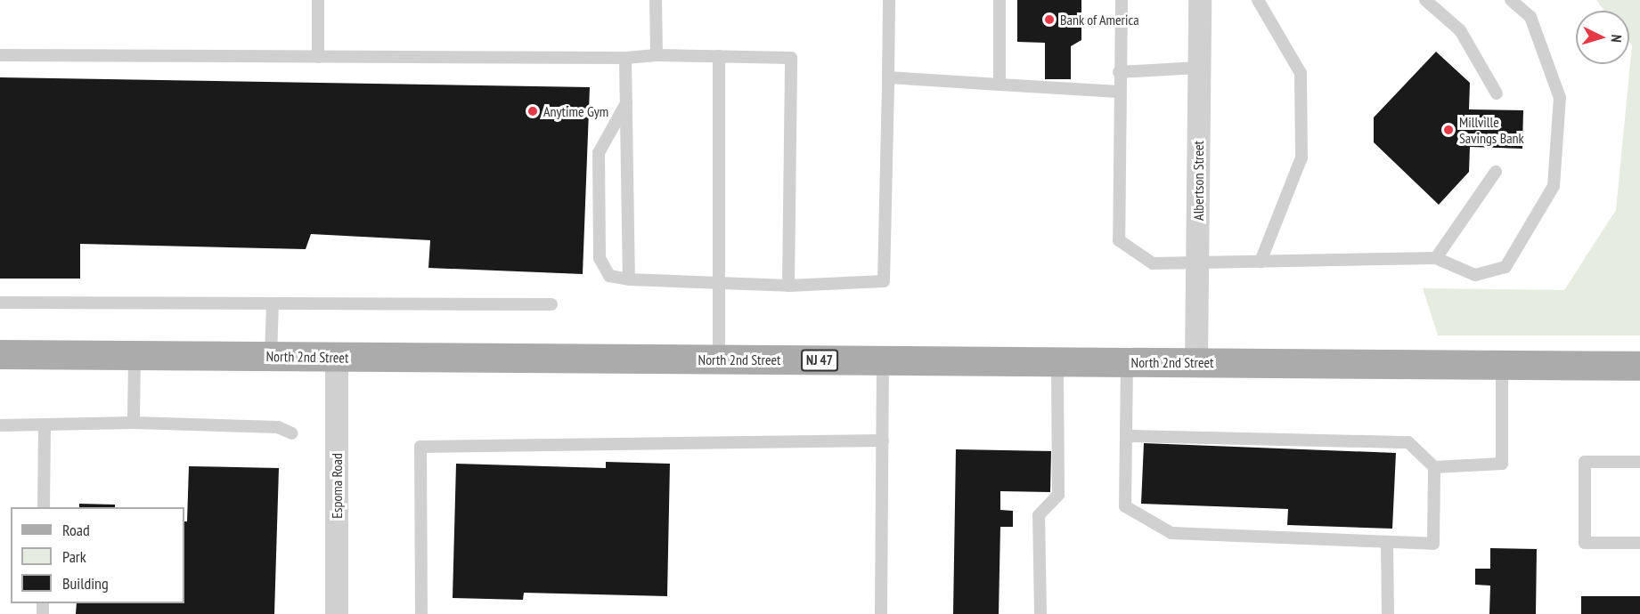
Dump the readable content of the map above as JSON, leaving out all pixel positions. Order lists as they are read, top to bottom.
{
  "streets": {
    "main road": ["North 2nd Street", "NJ 47"],
    "street": ["Albertson Street", "Espoma Road"]
  },
  "crossings": [
    ["Albertson Street", "North 2nd Street"],
    ["North 2nd Street", "Espoma Road"]
  ],
  "places": ["Bank of America", "Anytime Gym", "Millville Savings Bank"],
  "legend": ["Road", "Park", "Building"],
  "north": "right"
}
